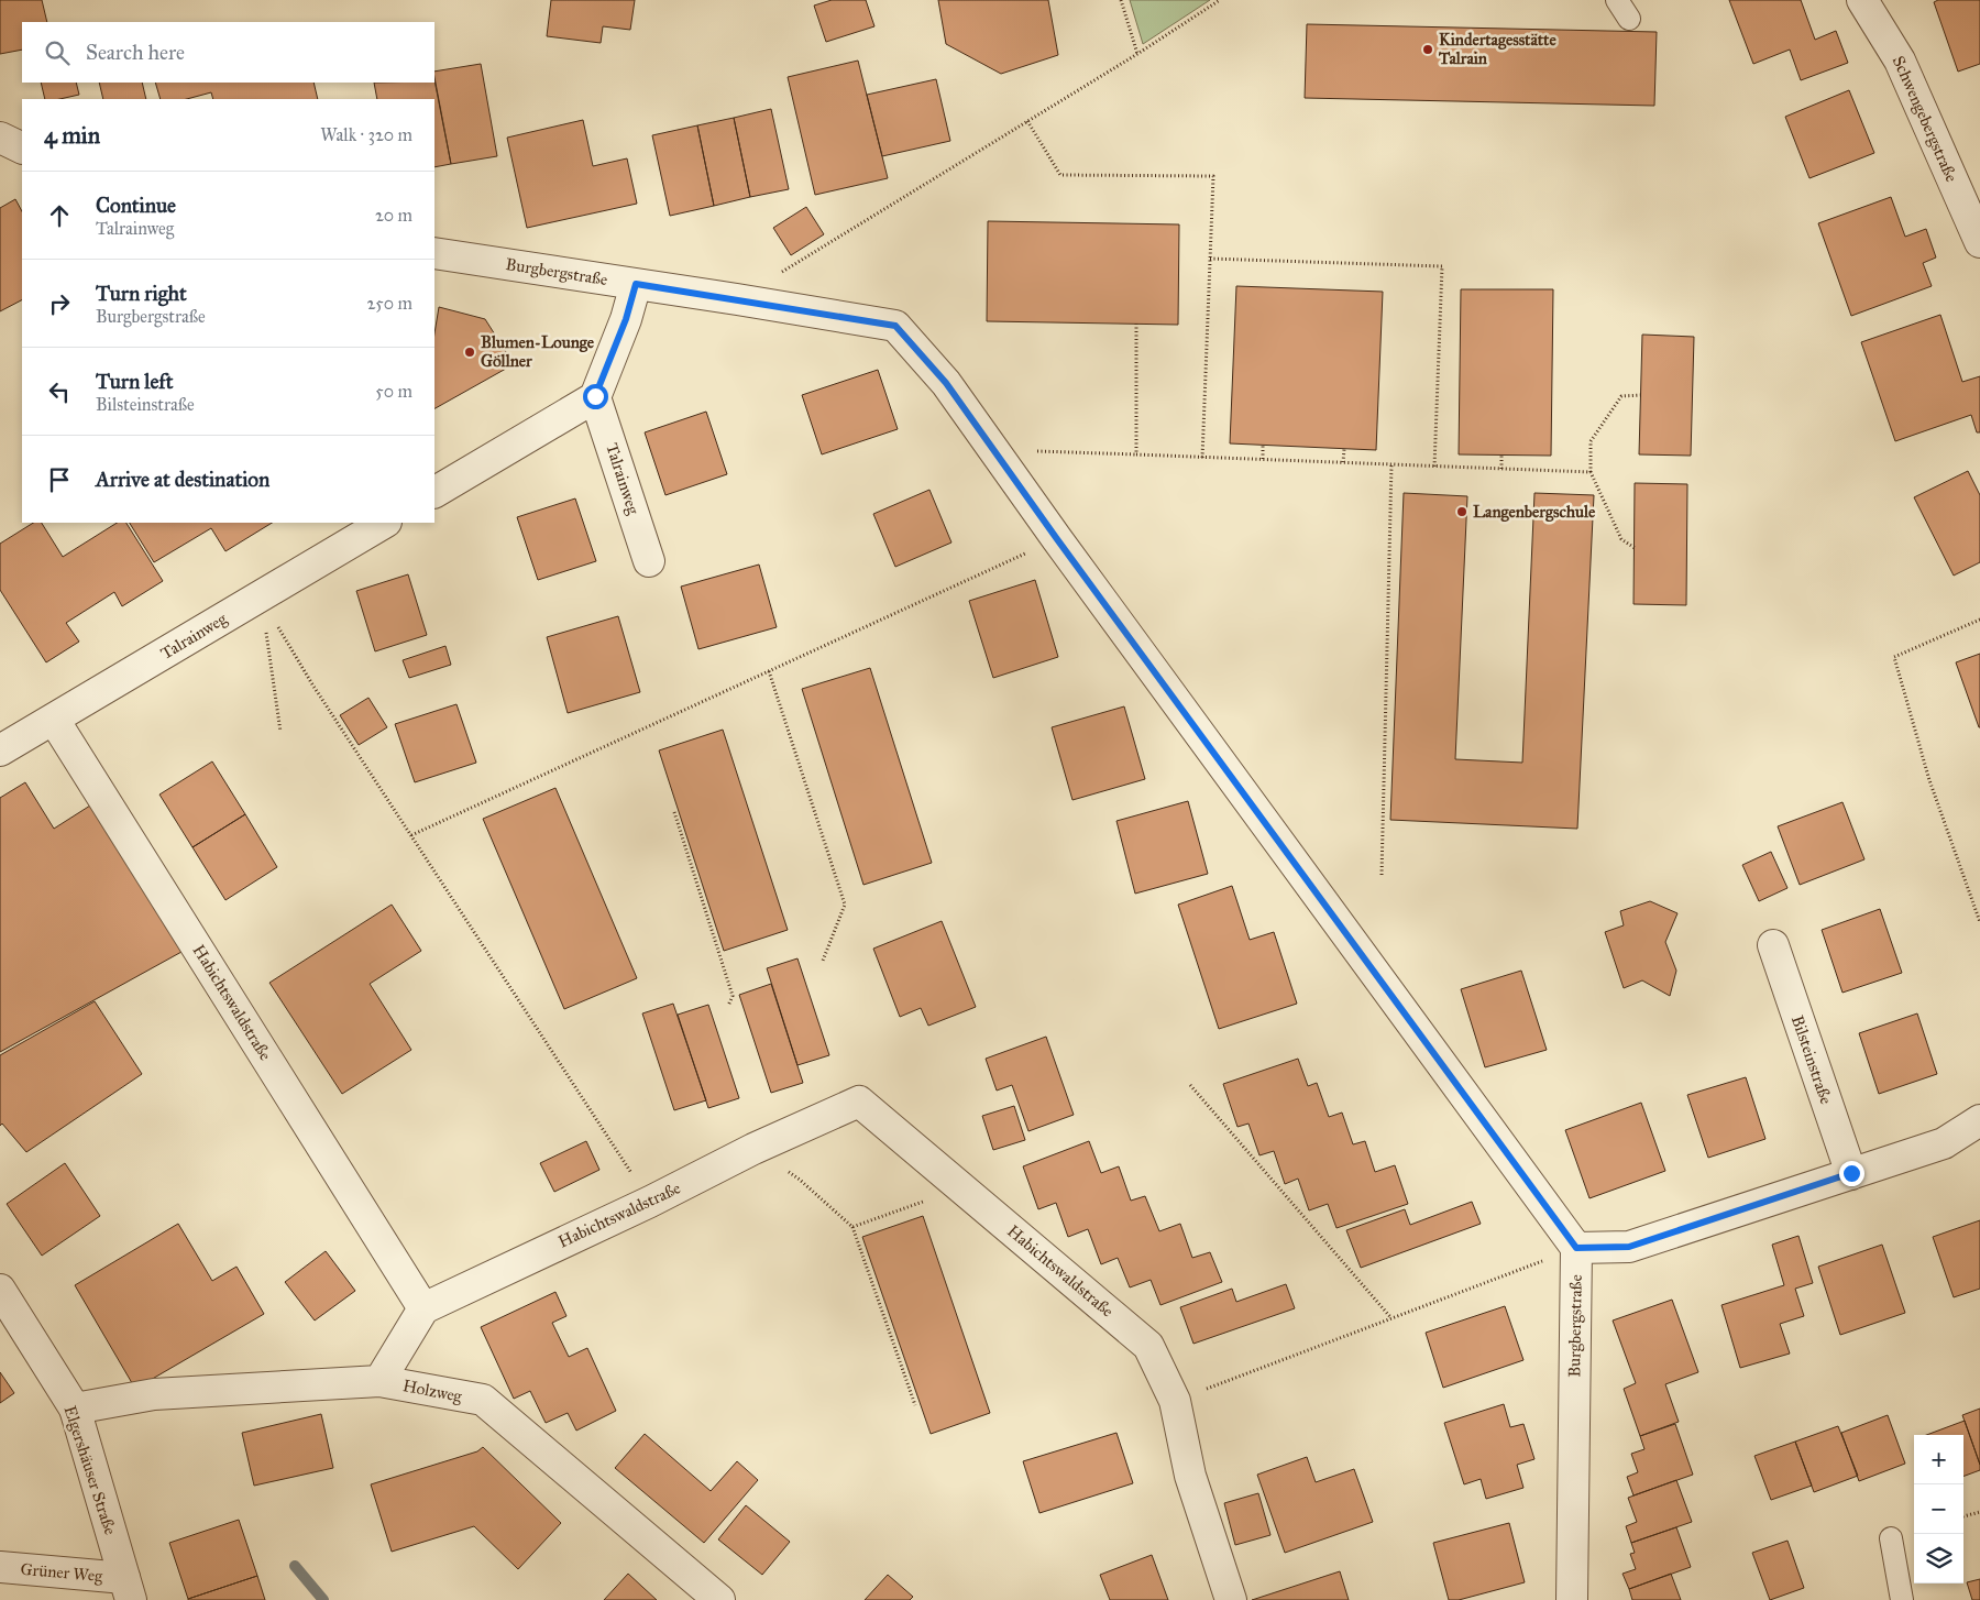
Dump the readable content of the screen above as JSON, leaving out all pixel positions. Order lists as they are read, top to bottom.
{
  "streets": {
    "street": [
      "Schwengebergstraße",
      "Burgbergstraße",
      "Talrainweg",
      "Habichtswaldstraße",
      "Bilsteinstraße",
      "Holzweg",
      "Elgershäuser Straße",
      "Grüner Weg"
    ]
  },
  "crossings": [
    ["Talrainweg", "Habichtswaldstraße"],
    ["Holzweg", "Elgershäuser Straße"],
    ["Elgershäuser Straße", "Grüner Weg"]
  ],
  "places": ["Kindertagesstätte Talrain", "Blumen-Lounge Göllner", "Langenbergschule"],
  "page": {
    "search": "Search here",
    "heading": ["4 min", "Walk · 320 m"],
    "list": [
      ["Continue", "Talrainweg", "20 m"],
      ["Turn right", "Burgbergstraße", "250 m"],
      ["Turn left", "Bilsteinstraße", "50 m"],
      "Arrive at destination"
    ],
    "map_buttons": ["+", "−"]
  }
}
